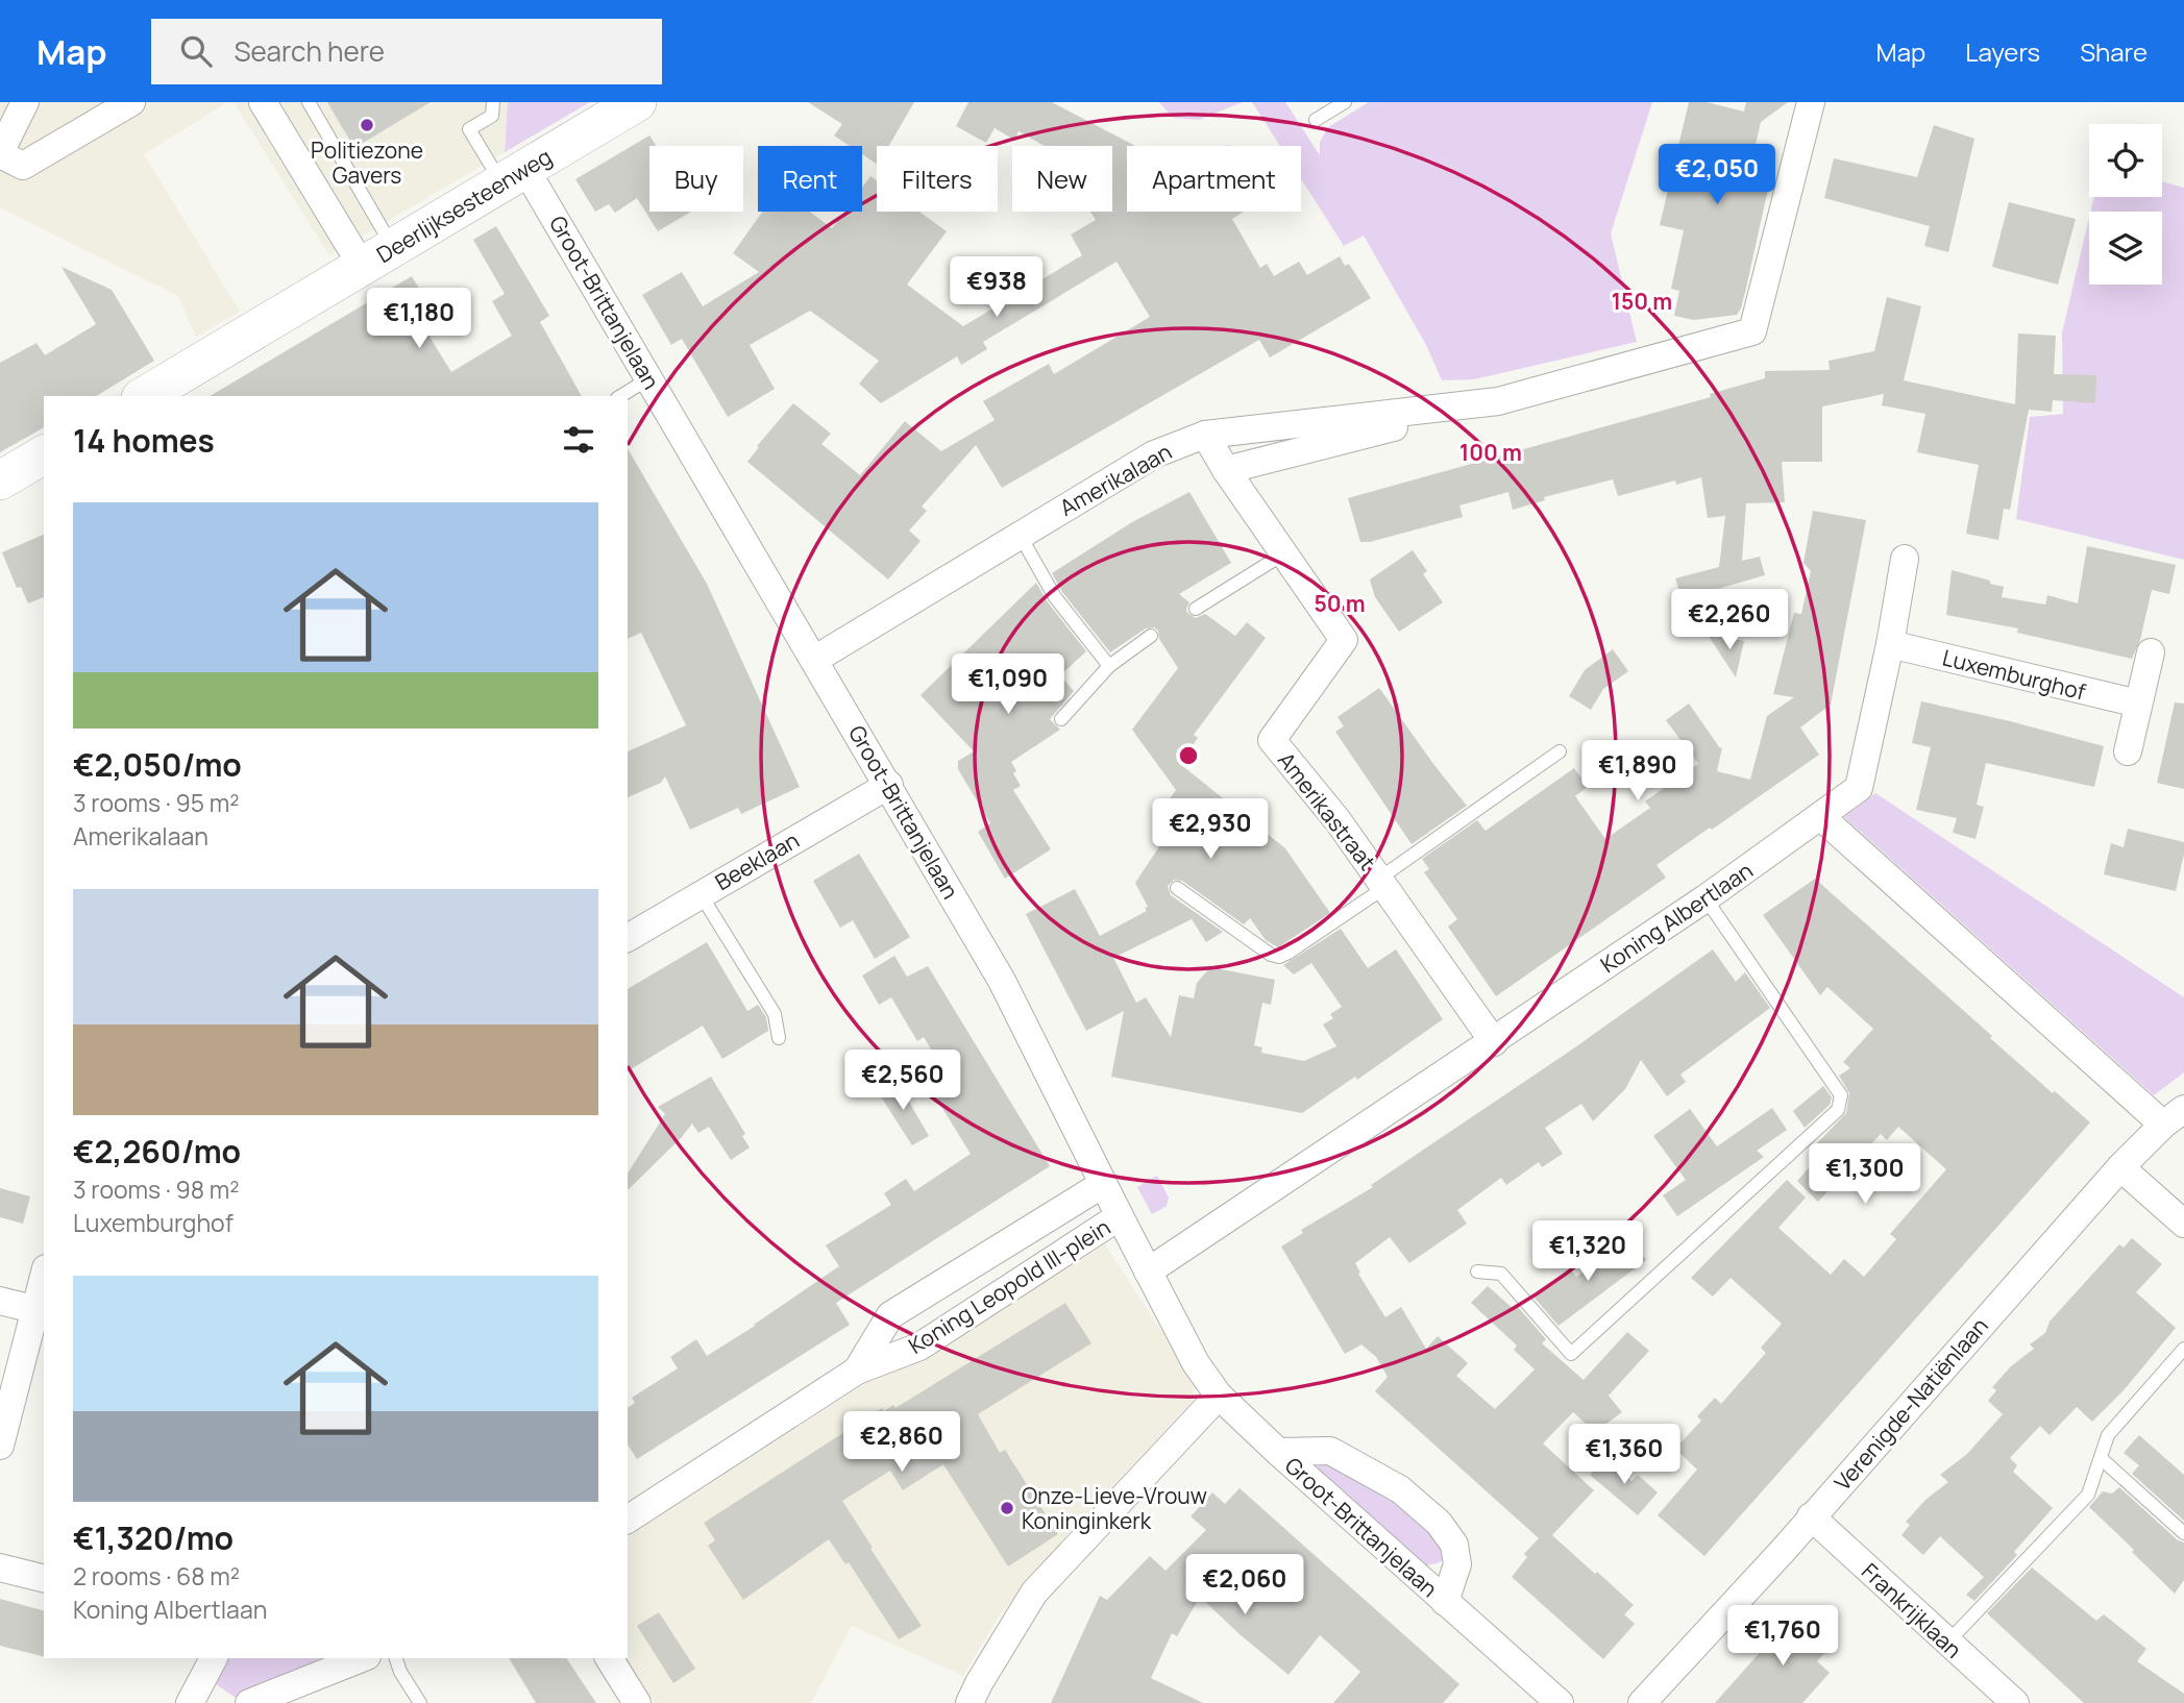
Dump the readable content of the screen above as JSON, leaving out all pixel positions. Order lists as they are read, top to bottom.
{
  "streets": {
    "main road": ["Deerlijksesteenweg"],
    "street": [
      "Groot-Brittanjelaan",
      "Amerikalaan",
      "Luxemburghof",
      "Amerikastraat",
      "Beeklaan",
      "Koning Albertlaan",
      "Koning Leopold III-plein",
      "Verenigde-Natiënlaan",
      "Frankrijklaan"
    ]
  },
  "crossings": [
    ["Deerlijksesteenweg", "Groot-Brittanjelaan"],
    ["Groot-Brittanjelaan", "Amerikalaan"],
    ["Groot-Brittanjelaan", "Beeklaan"],
    ["Groot-Brittanjelaan", "Koning Albertlaan"],
    ["Groot-Brittanjelaan", "Koning Leopold III-plein"],
    ["Amerikalaan", "Amerikastraat"],
    ["Amerikastraat", "Koning Albertlaan"],
    ["Verenigde-Natiënlaan", "Frankrijklaan"]
  ],
  "places": ["Politiezone Gavers", "Onze-Lieve-Vrouw Koninginkerk"],
  "page": {
    "header": "Map",
    "search": "Search here",
    "nav": ["Map", "Layers", "Share"],
    "price": [
      "€2,050",
      "€938",
      "€1,180",
      "€2,260",
      "€1,090",
      "€1,890",
      "€2,930",
      "€2,560",
      "€1,300",
      "€1,320",
      "€2,860",
      "€1,360",
      "€2,060",
      "€1,760"
    ],
    "chip": [
      "Buy",
      "Rent",
      "Filters",
      "New",
      "Apartment"
    ],
    "heading": "14 homes",
    "list": [
      {
        "name": "€2,050/mo",
        "note": "3 rooms · 95 m² · Amerikalaan"
      },
      {
        "name": "€2,260/mo",
        "note": "3 rooms · 98 m² · Luxemburghof"
      },
      {
        "name": "€1,320/mo",
        "note": "2 rooms · 68 m² · Koning Albertlaan"
      }
    ]
  },
  "rings": ["150 m", "100 m", "50 m"]
}
